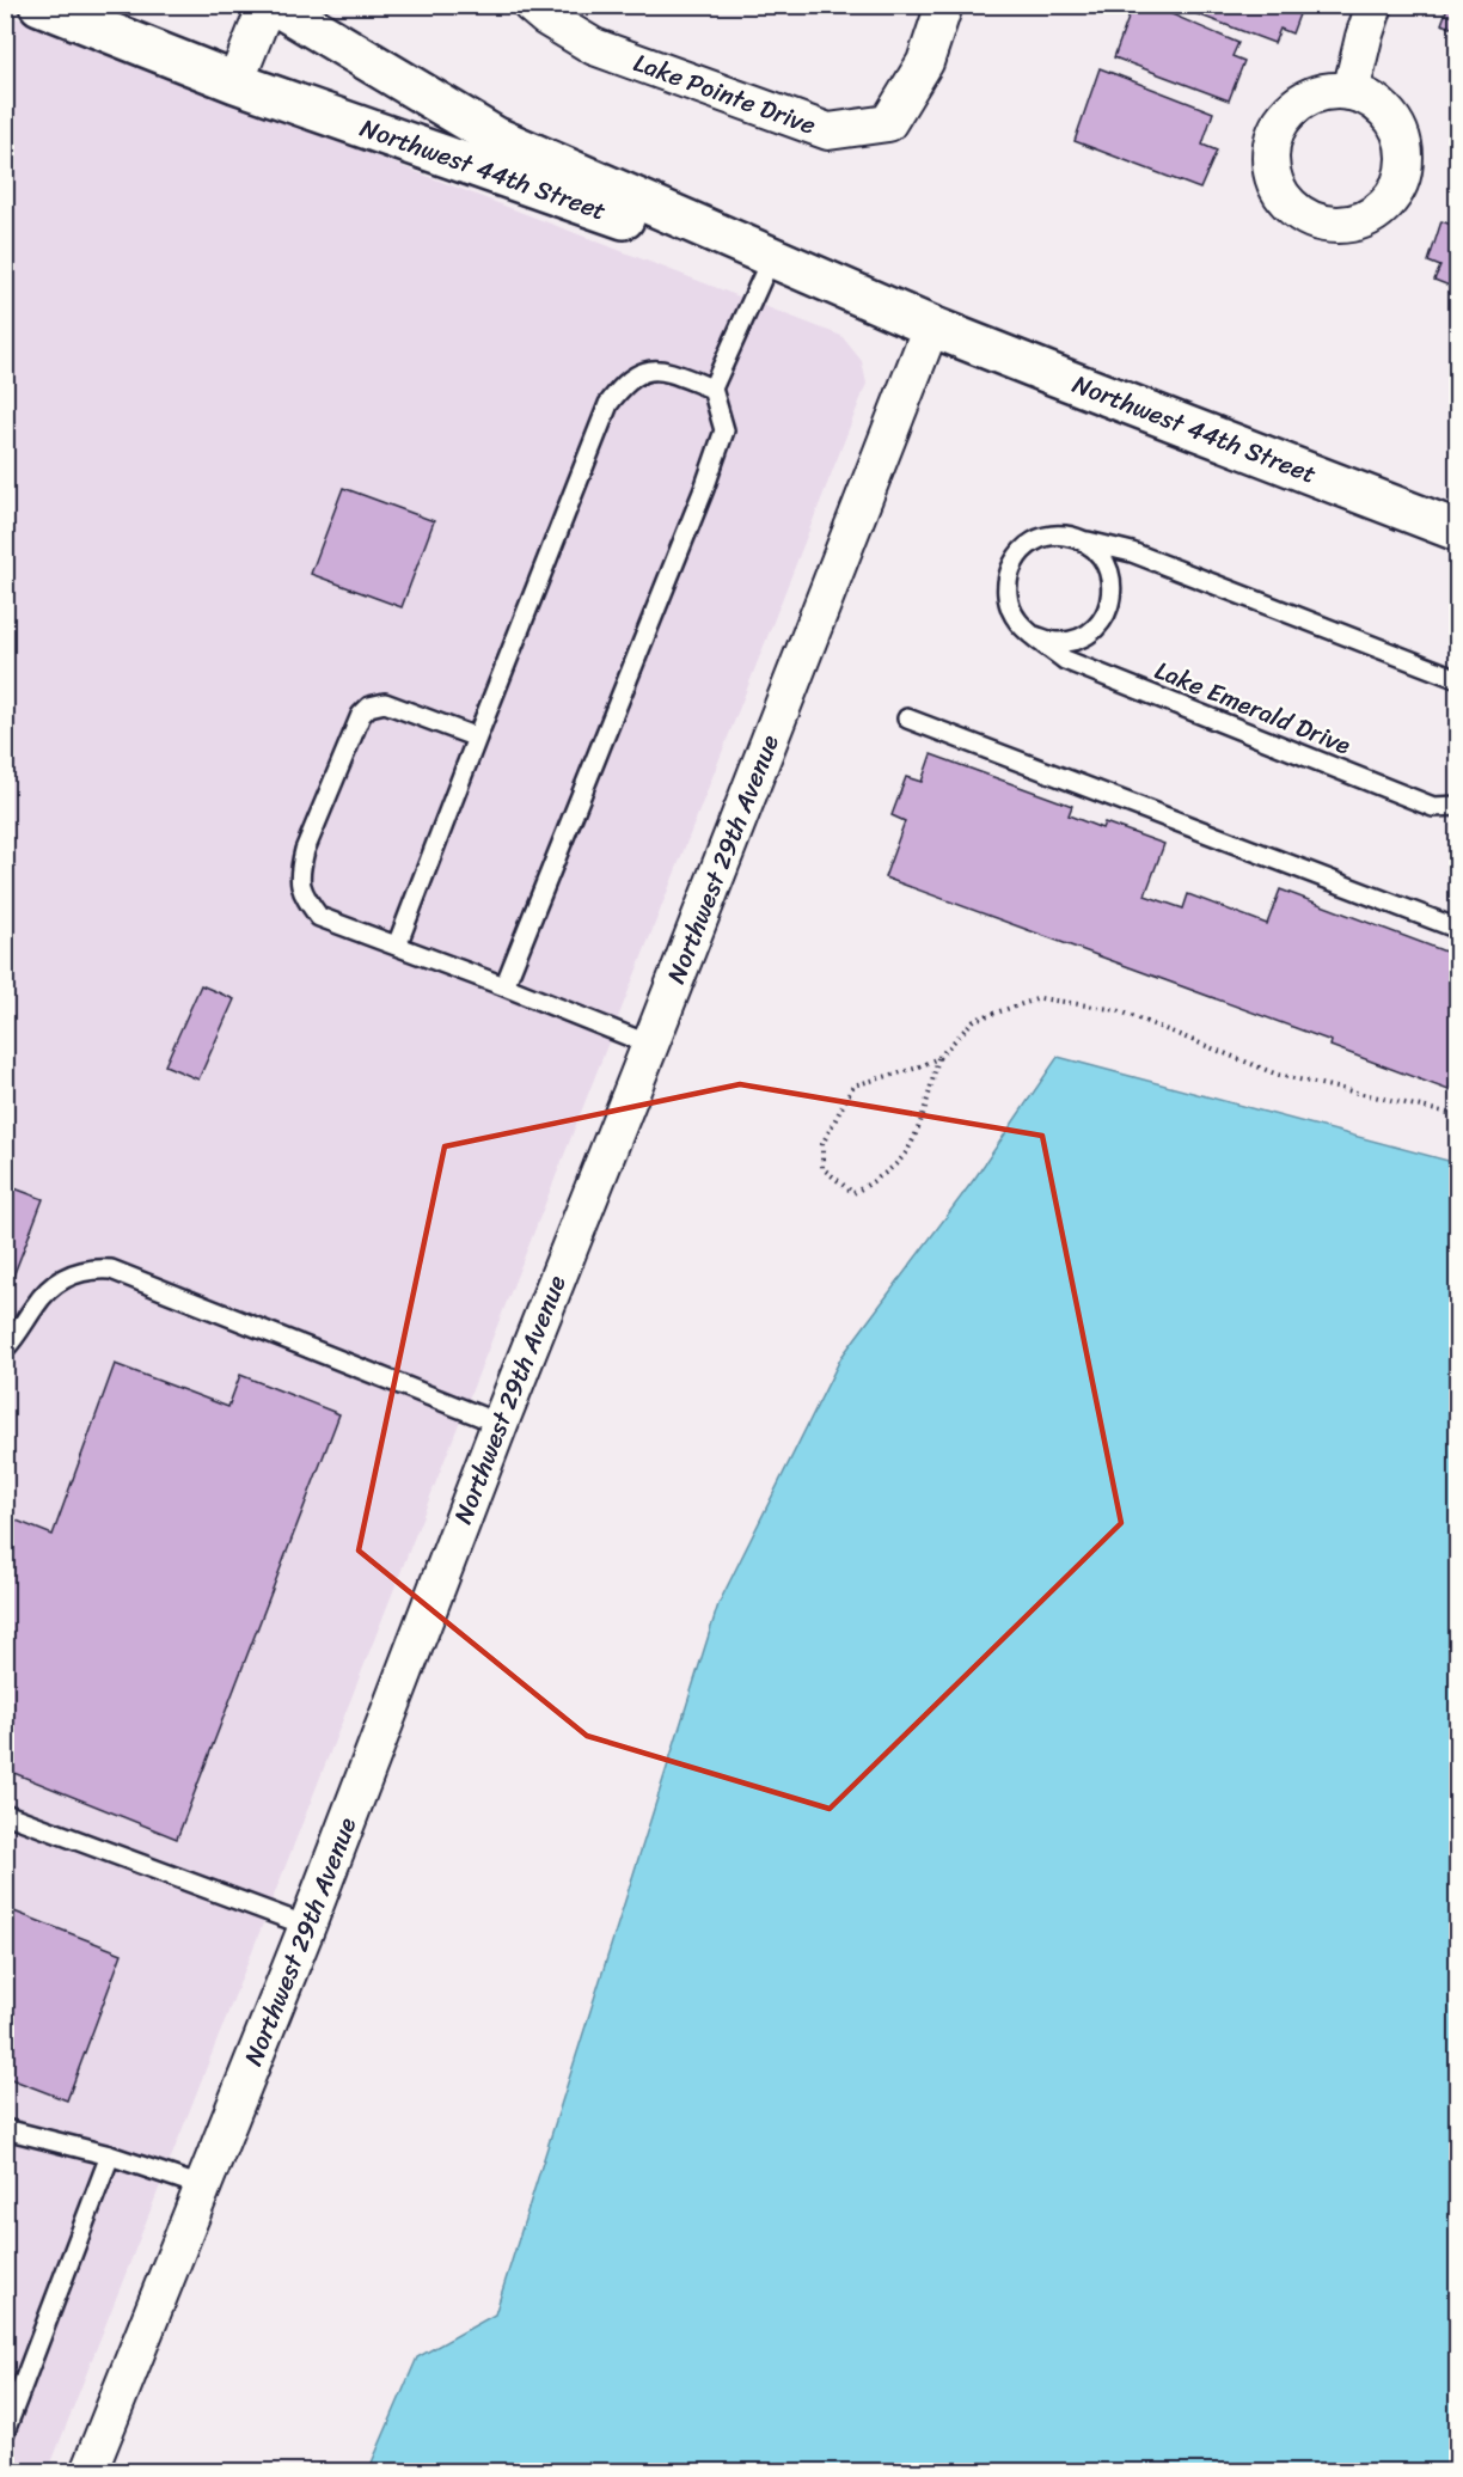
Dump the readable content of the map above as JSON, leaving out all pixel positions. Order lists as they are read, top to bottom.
{
  "streets": {
    "street": ["Lake Pointe Drive", "Northwest 44th Street", "Northwest 29th Avenue"],
    "lane": ["Lake Emerald Drive"]
  },
  "crossings": [
    ["Northwest 44th Street", "Northwest 29th Avenue"]
  ]
}
